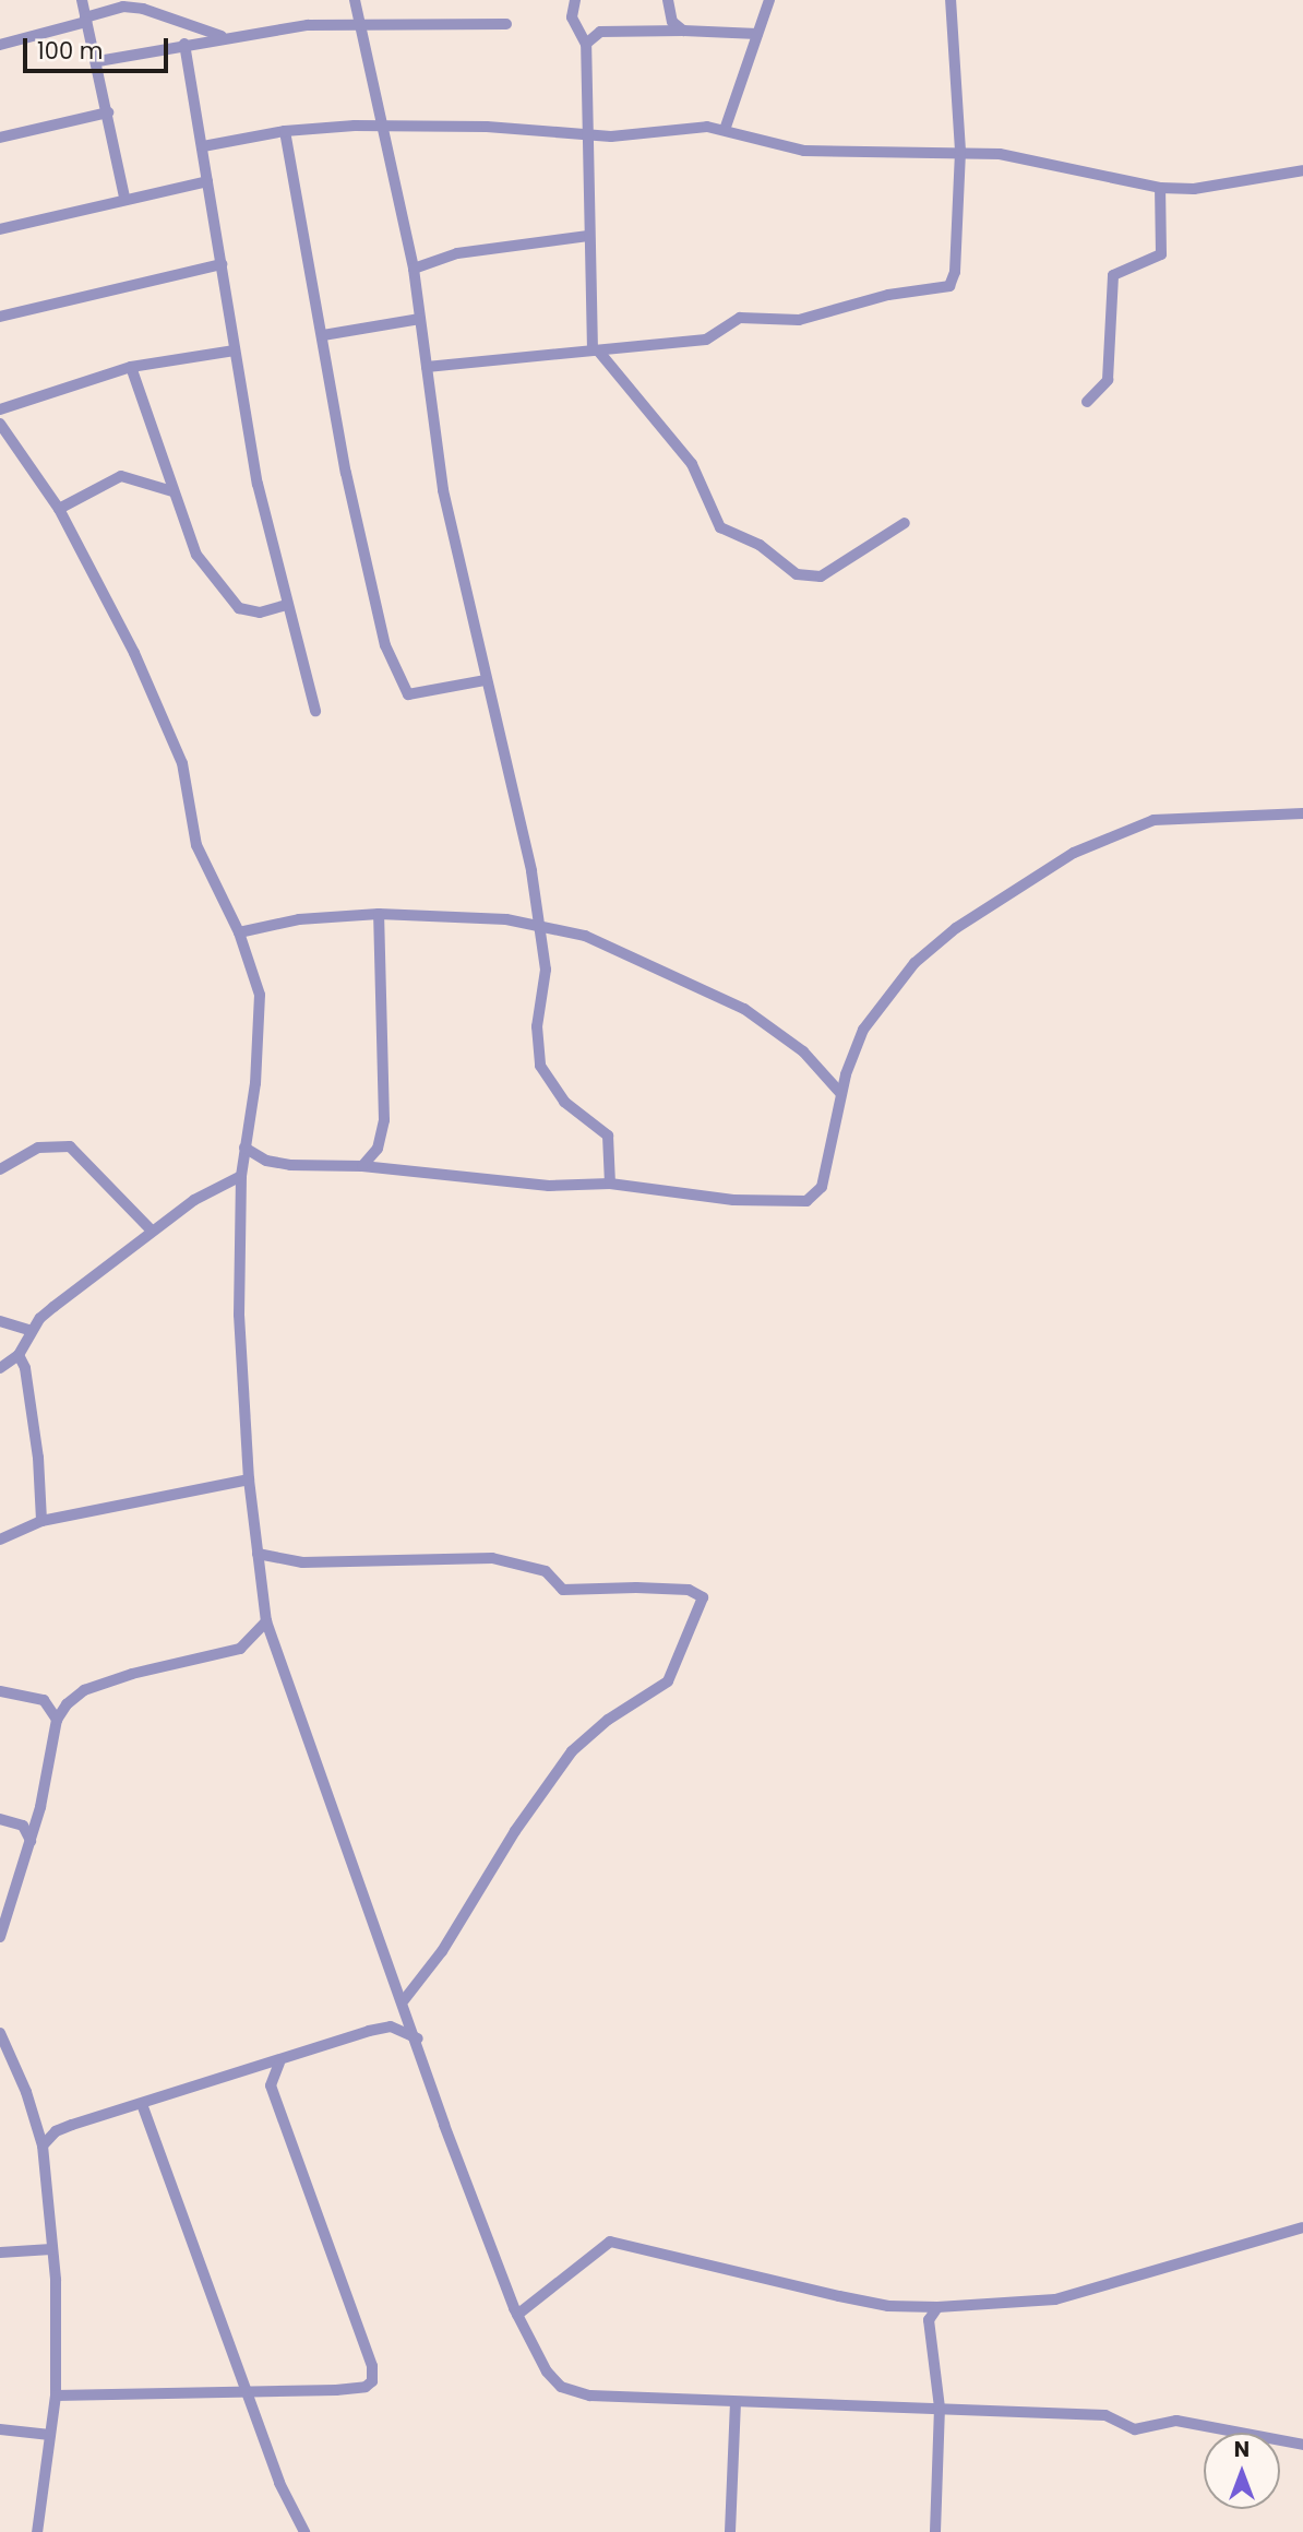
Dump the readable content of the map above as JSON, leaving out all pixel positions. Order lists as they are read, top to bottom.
{
  "scale_bar": "100 m",
  "north": "top"
}
